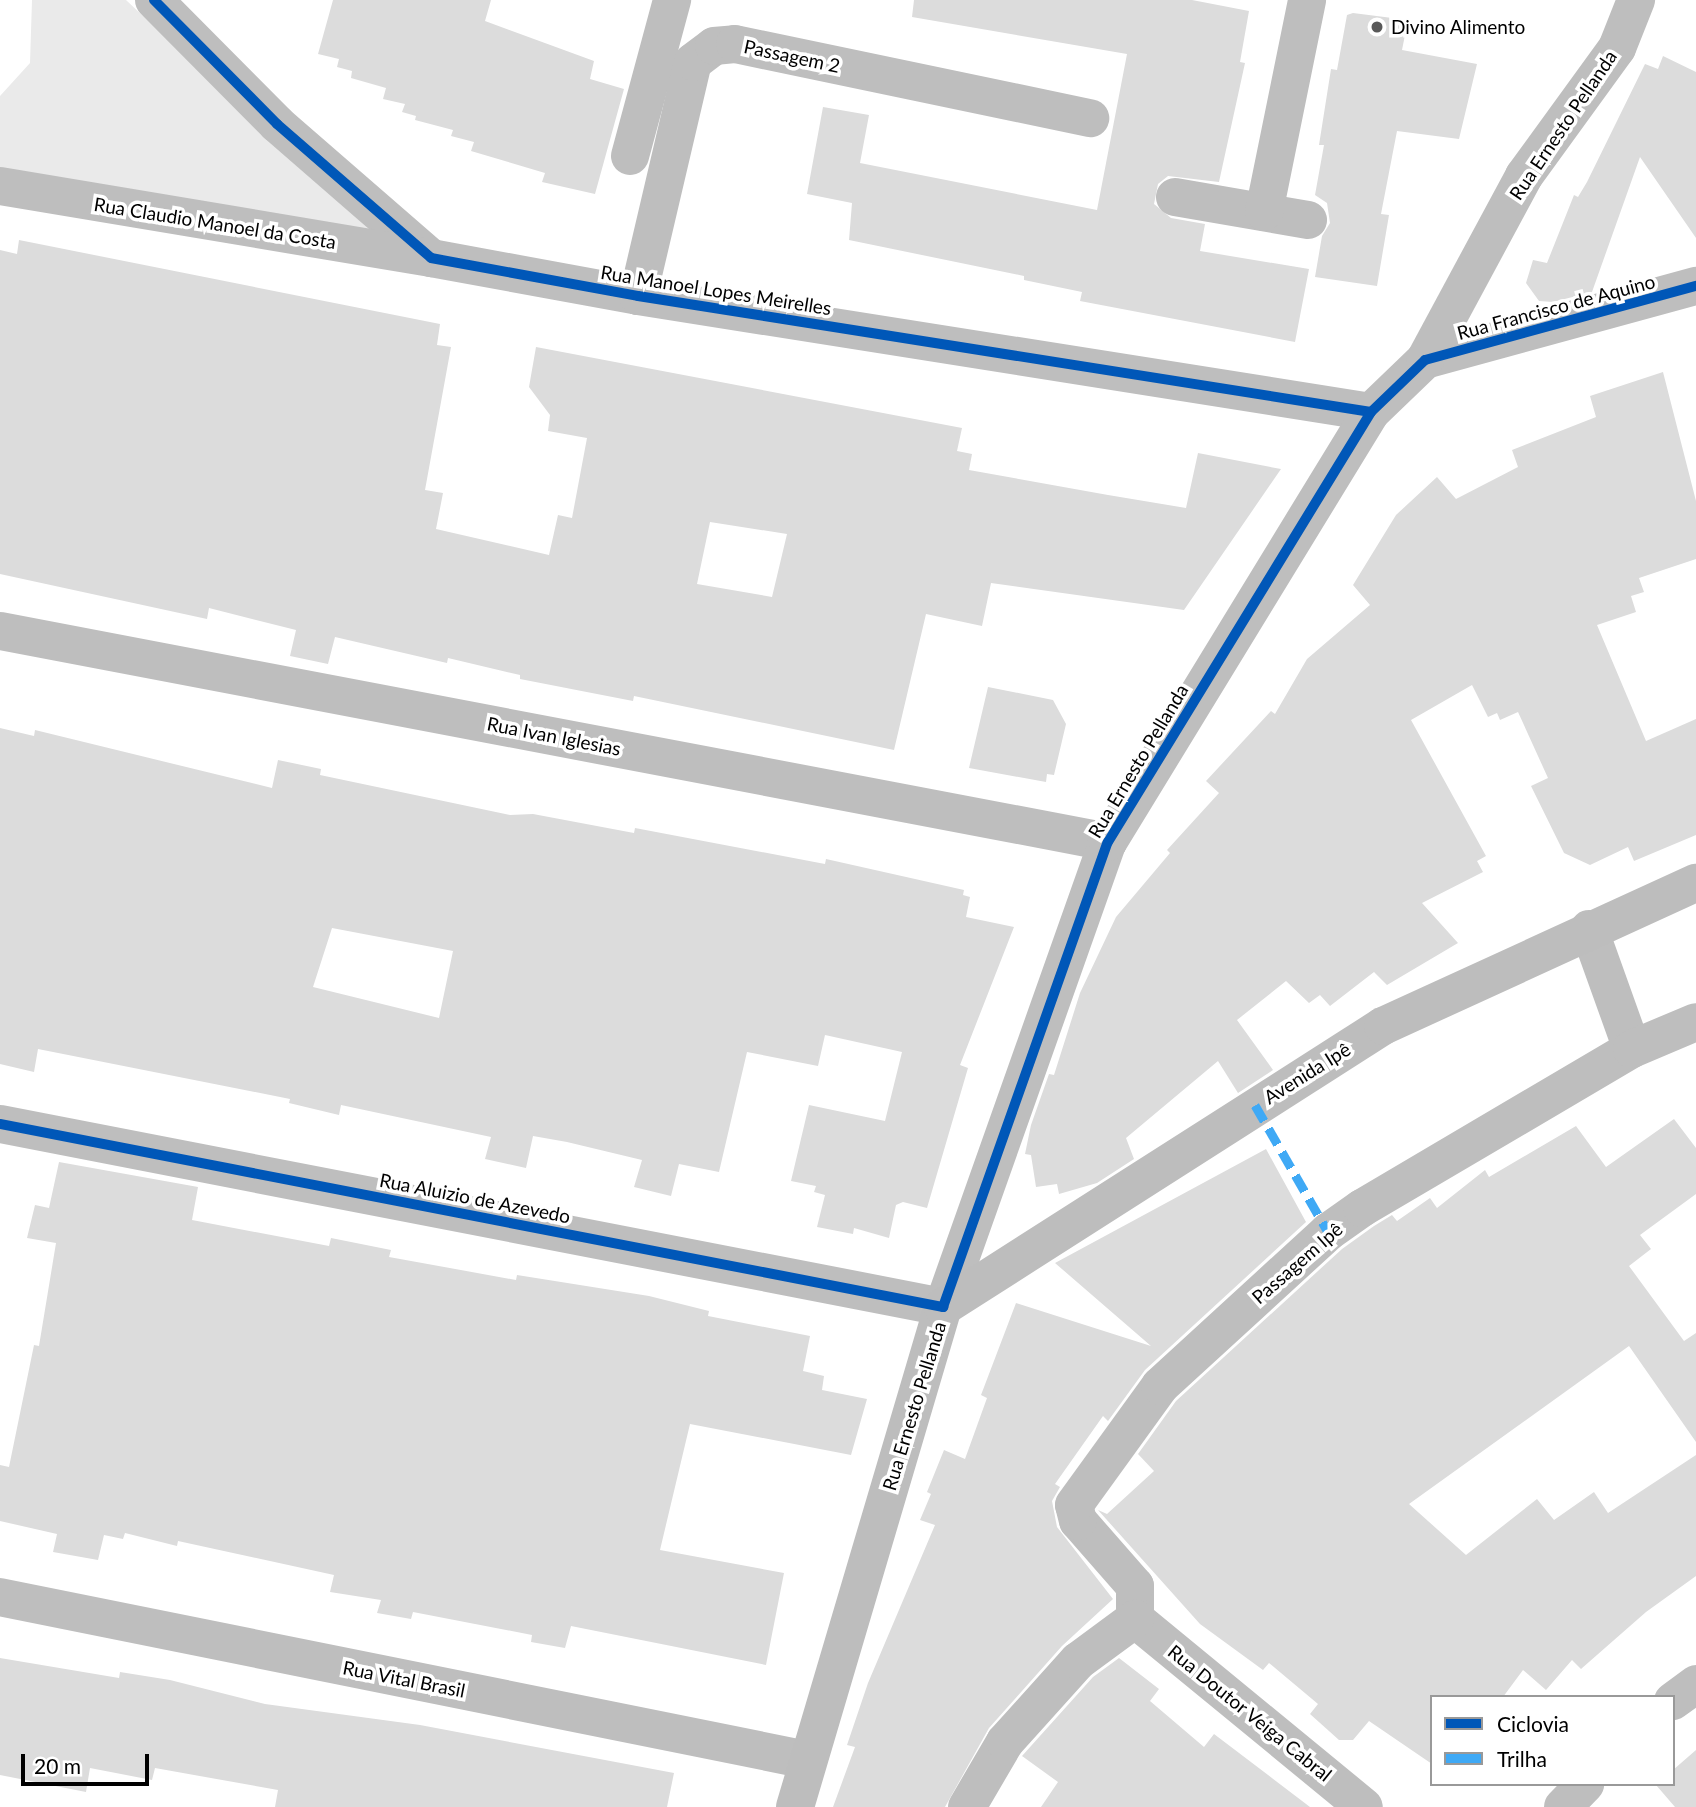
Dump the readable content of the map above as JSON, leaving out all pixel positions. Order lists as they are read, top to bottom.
{
  "streets": {
    "main road": ["Rua Ernesto Pellanda", "Avenida Ipê"],
    "street": [
      "Passagem 2",
      "Rua Claudio Manoel da Costa",
      "Rua Manoel Lopes Meirelles",
      "Rua Francisco de Aquino",
      "Rua Ivan Iglesias",
      "Rua Aluizio de Azevedo",
      "Passagem Ipê",
      "Rua Vital Brasil",
      "Rua Doutor Veiga Cabral"
    ]
  },
  "crossings": [
    ["Passagem 2", "Rua Manoel Lopes Meirelles"],
    ["Rua Ernesto Pellanda", "Rua Manoel Lopes Meirelles"],
    ["Rua Ernesto Pellanda", "Rua Francisco de Aquino"],
    ["Rua Ernesto Pellanda", "Rua Ivan Iglesias"],
    ["Rua Ernesto Pellanda", "Avenida Ipê"],
    ["Rua Ernesto Pellanda", "Rua Aluizio de Azevedo"],
    ["Rua Ernesto Pellanda", "Rua Vital Brasil"],
    ["Rua Claudio Manoel da Costa", "Rua Manoel Lopes Meirelles"],
    ["Avenida Ipê", "Rua Aluizio de Azevedo"],
    ["Passagem Ipê", "Rua Doutor Veiga Cabral"]
  ],
  "places": ["Divino Alimento"],
  "legend": ["Ciclovia", "Trilha"],
  "scale_bar": "20 m"
}
